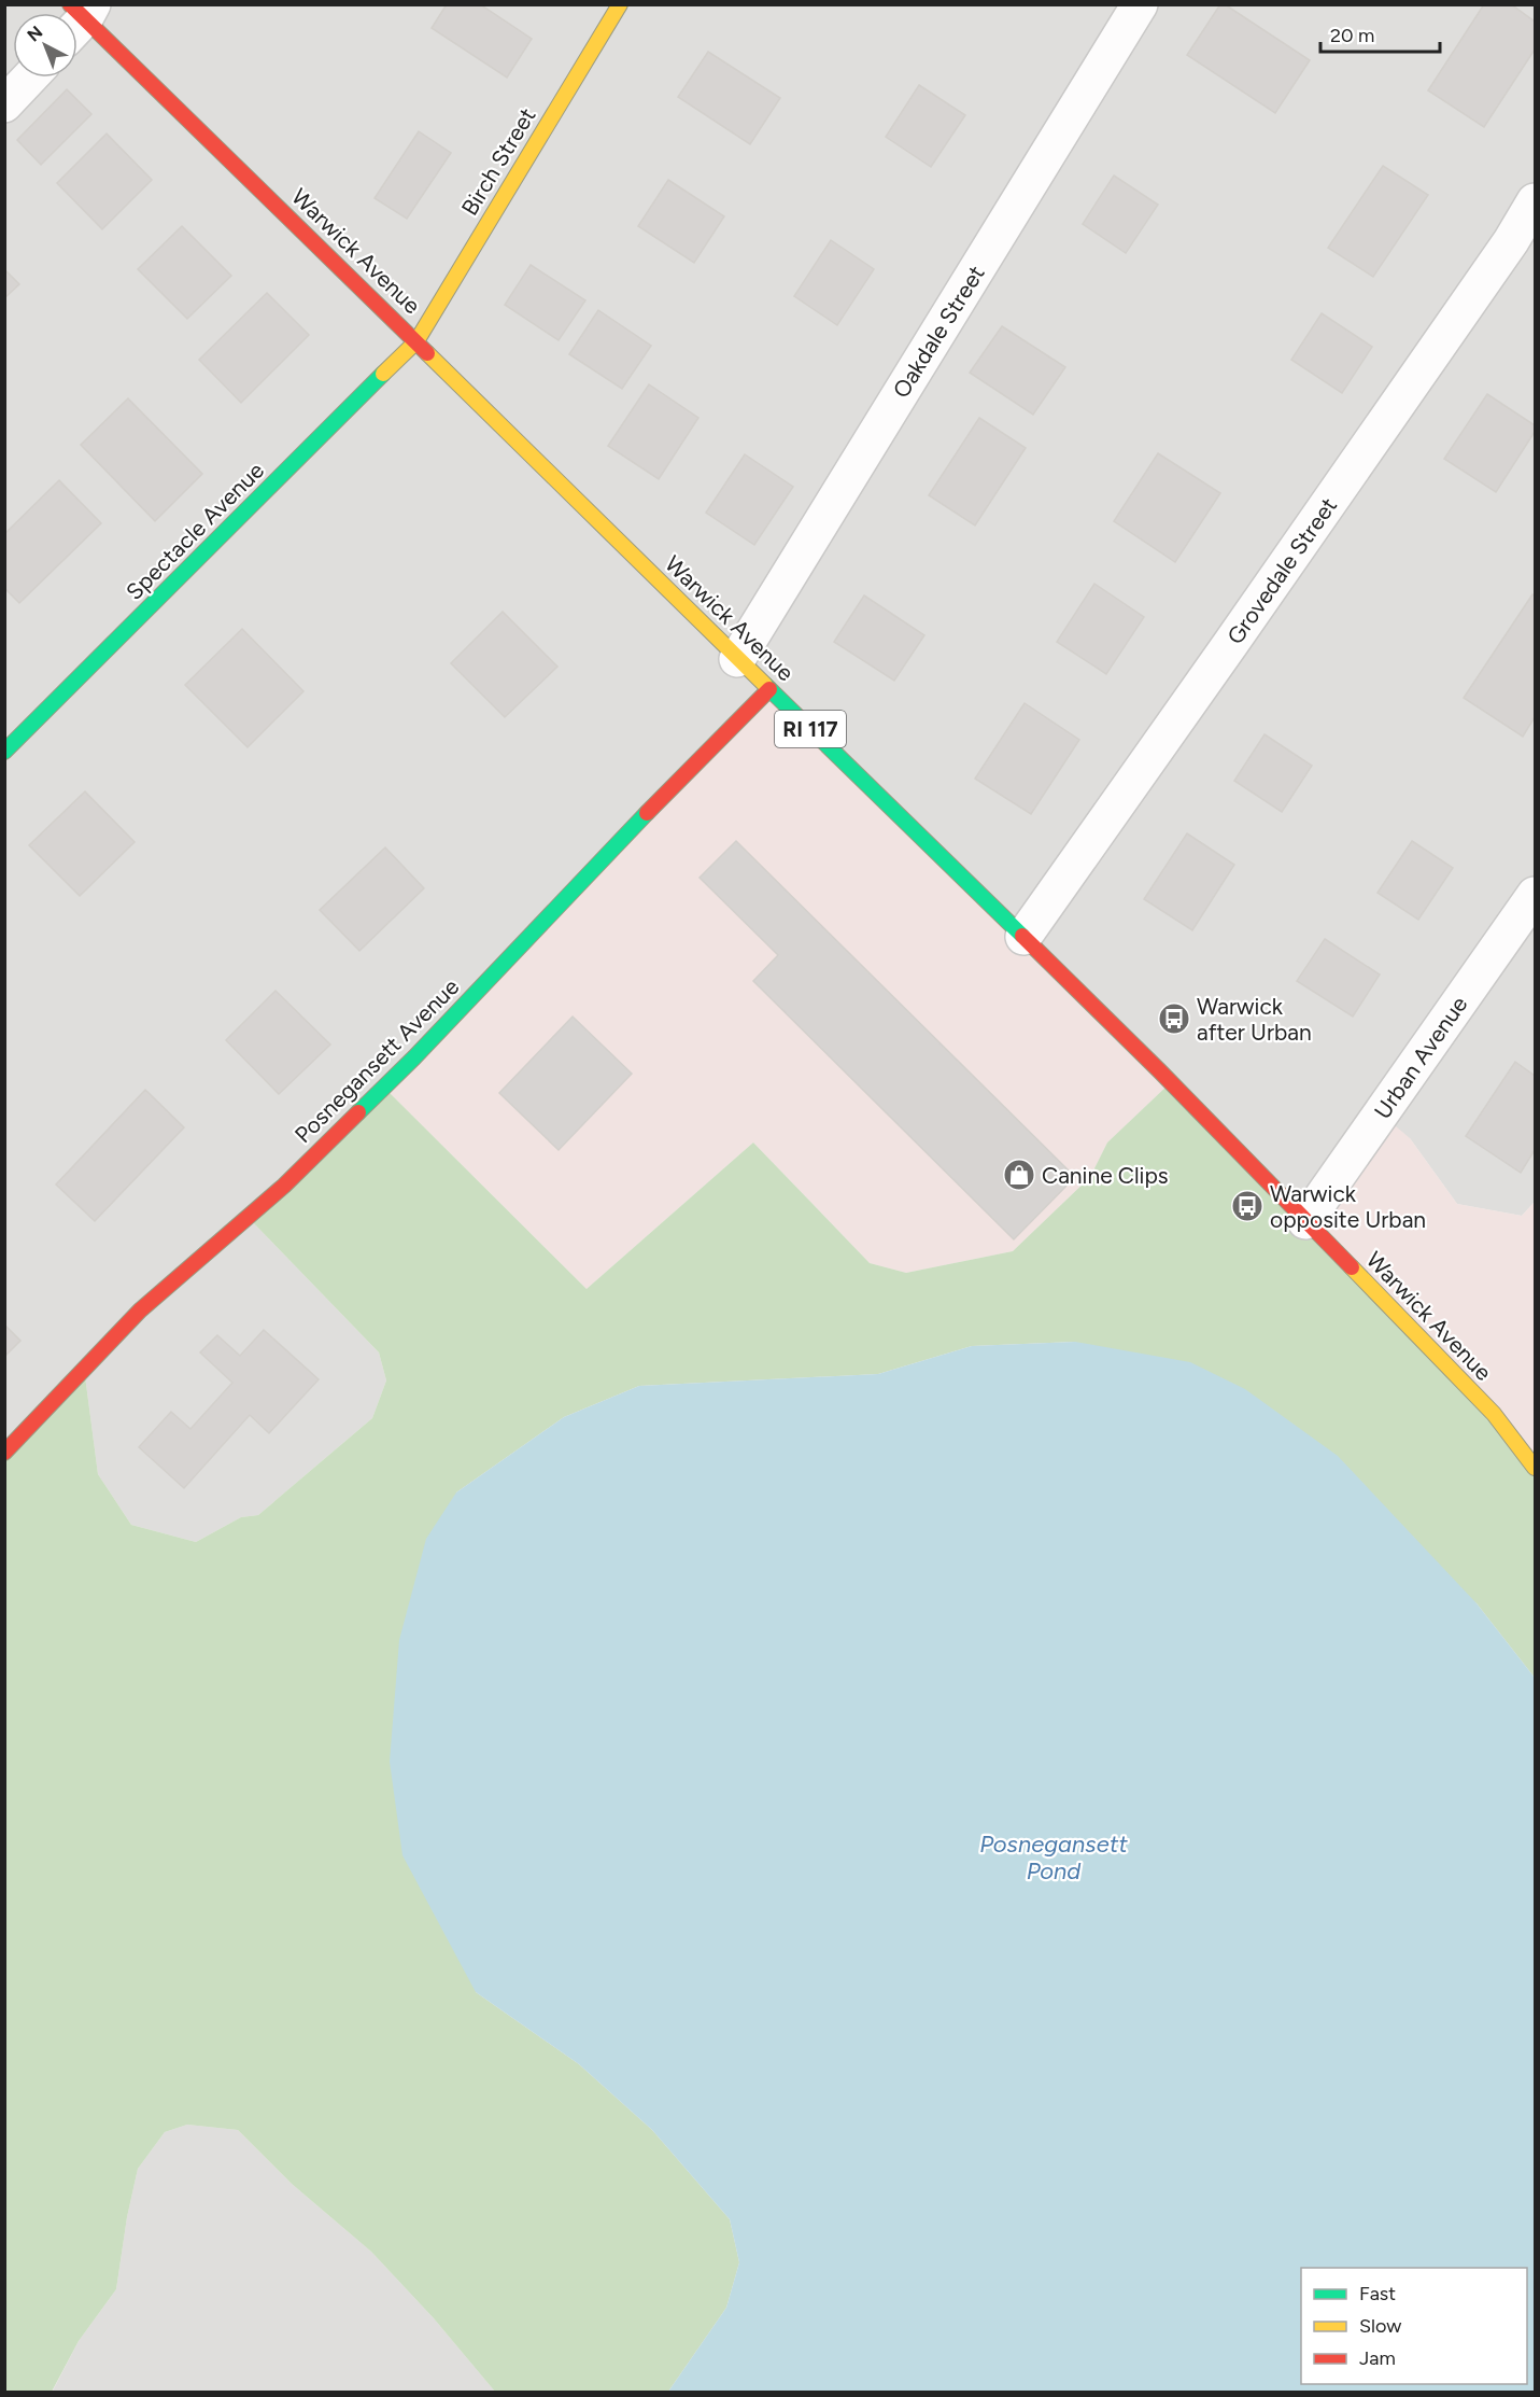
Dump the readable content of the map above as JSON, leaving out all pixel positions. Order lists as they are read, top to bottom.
{
  "streets": {
    "main road": [
      "Birch Street",
      "Warwick Avenue",
      "Spectacle Avenue",
      "RI 117",
      "Posnegansett Avenue"
    ],
    "street": ["Oakdale Street", "Grovedale Street", "Urban Avenue"]
  },
  "crossings": [
    ["Birch Street", "Warwick Avenue"],
    ["Birch Street", "Spectacle Avenue"],
    ["Warwick Avenue", "Oakdale Street"],
    ["Warwick Avenue", "Spectacle Avenue"],
    ["Warwick Avenue", "Grovedale Street"],
    ["Warwick Avenue", "Urban Avenue"],
    ["Warwick Avenue", "Posnegansett Avenue"]
  ],
  "water": ["Posnegansett Pond"],
  "places": {
    "bus stop": ["Warwick after Urban", "Warwick opposite Urban"],
    "shop": ["Canine Clips"]
  },
  "legend": ["Fast", "Slow", "Jam"],
  "scale_bar": "20 m",
  "north": "top left"
}
